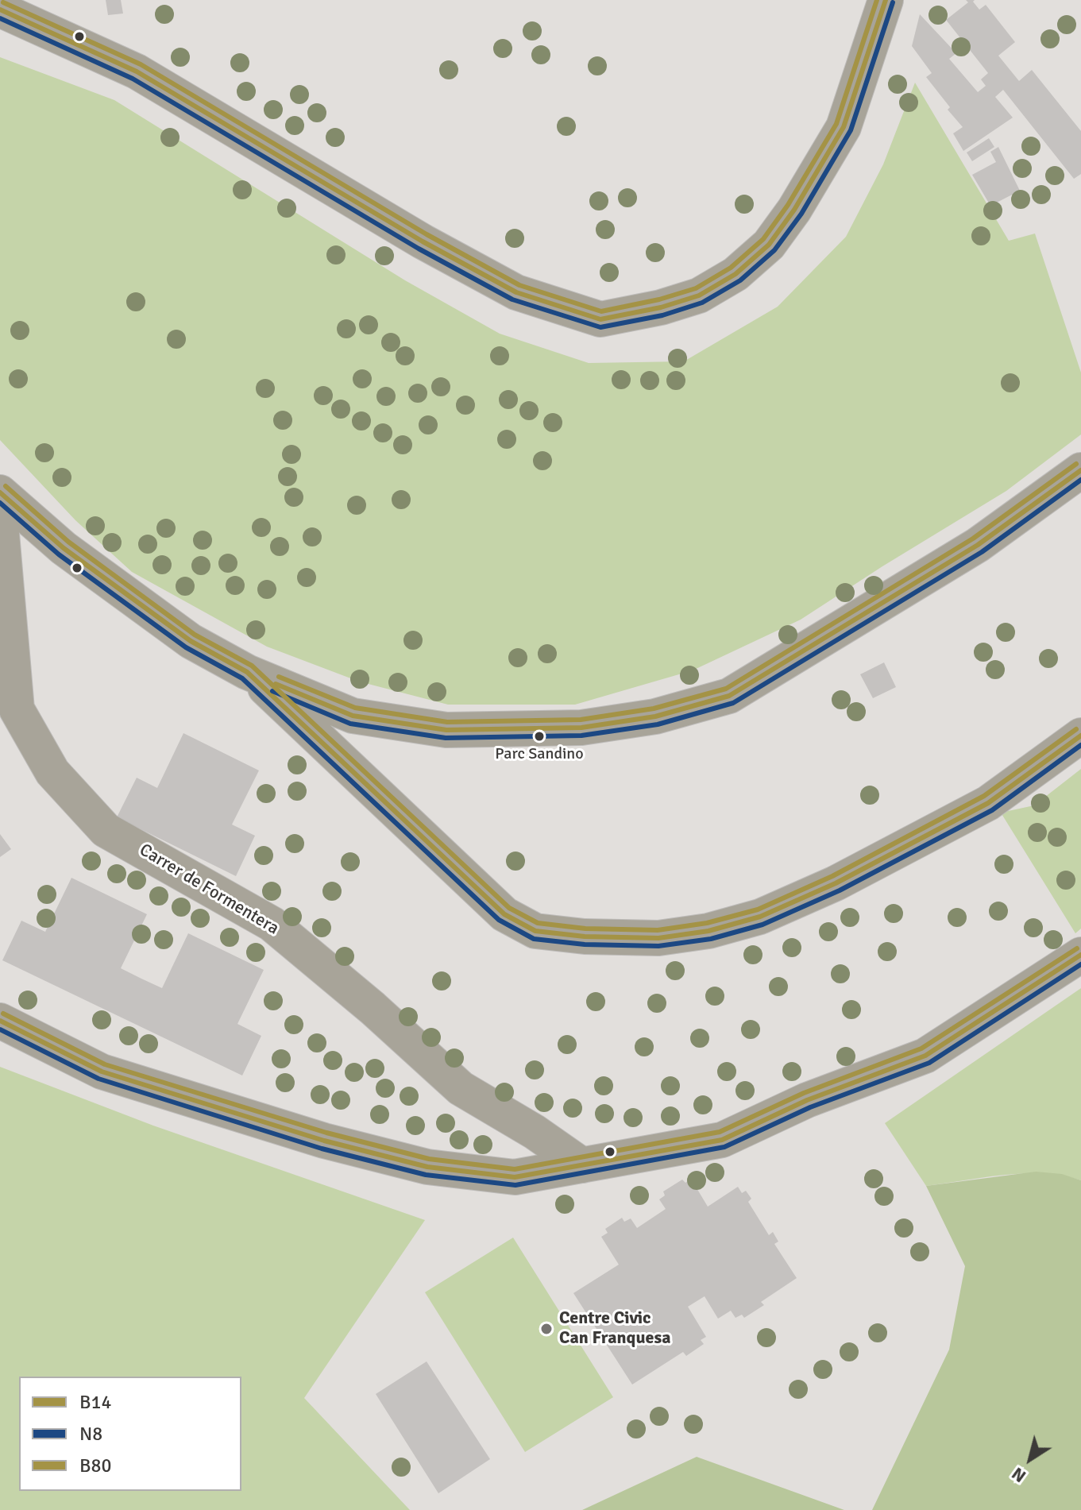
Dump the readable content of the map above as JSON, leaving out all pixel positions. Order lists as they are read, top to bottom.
{
  "streets": {
    "street": ["Carrer de Formentera"]
  },
  "places": ["Parc Sandino", "Centre Civic Can Franquesa"],
  "lines": ["transit line B14", "transit line B80", "transit line N8"],
  "legend": ["B14", "N8", "B80"],
  "north": "bottom left"
}
